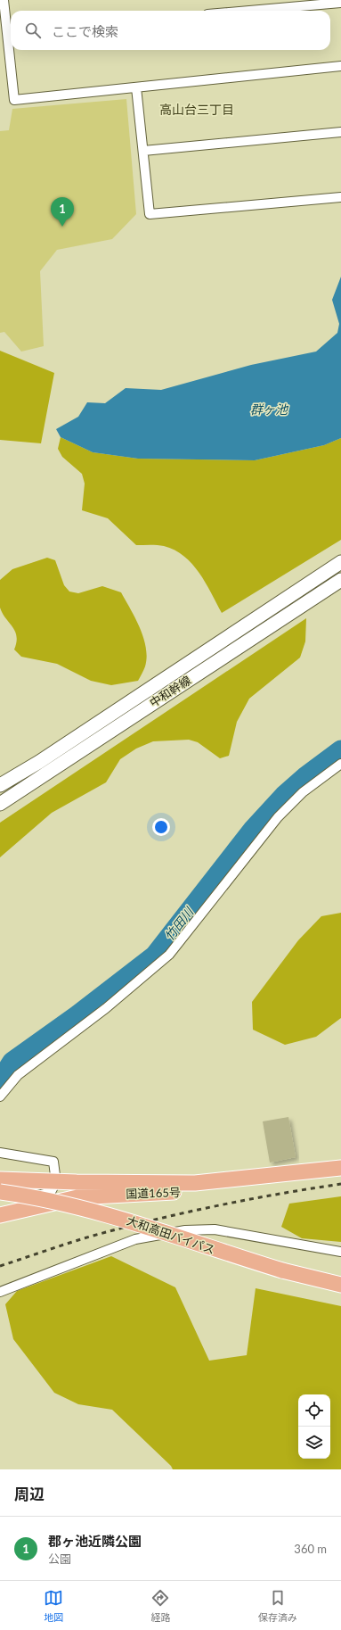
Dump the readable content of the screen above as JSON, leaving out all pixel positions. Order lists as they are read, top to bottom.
{
  "streets": {
    "highway": ["国道165号", "大和高田バイパス"],
    "main road": ["中和幹線"]
  },
  "districts": ["高山台三丁目"],
  "water": ["群ヶ池", "竹田川"],
  "page": {
    "search": "ここで検索",
    "pins": "1",
    "heading": "周辺",
    "list": [
      {
        "mark": "1",
        "name": "郡ヶ池近隣公園",
        "note": "公園",
        "value": "360 m"
      }
    ],
    "nav": ["地図", "経路", "保存済み"]
  }
}
